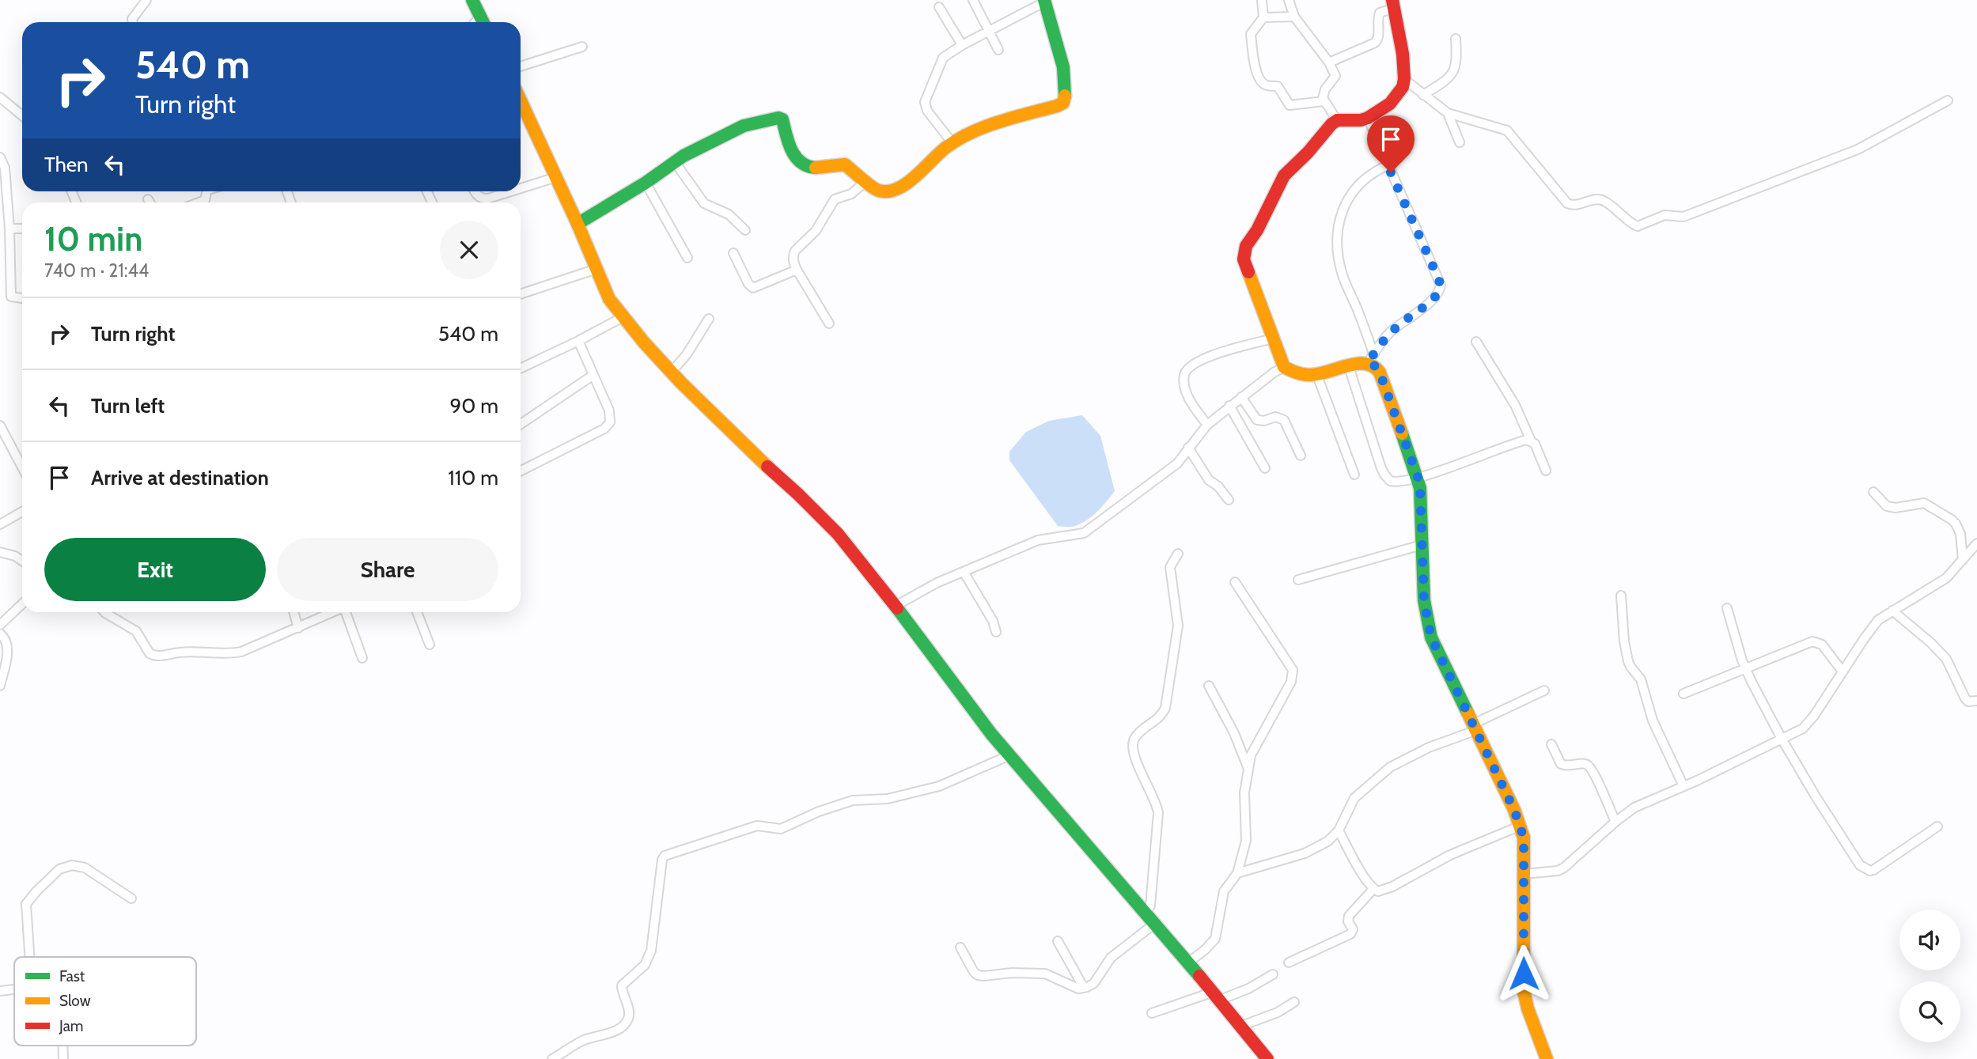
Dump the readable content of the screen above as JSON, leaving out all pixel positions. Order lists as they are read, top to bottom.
{
  "legend": ["Fast", "Slow", "Jam"],
  "page": {
    "turn": ["540 m", "Turn right"],
    "then": "Then",
    "heading": ["10 min", "740 m · 21:44"],
    "list": [
      {
        "name": "Turn right",
        "value": "540 m"
      },
      {
        "name": "Turn left",
        "value": "90 m"
      },
      {
        "name": "Arrive at destination",
        "value": "110 m"
      }
    ],
    "buttons": ["Exit", "Share"]
  }
}
